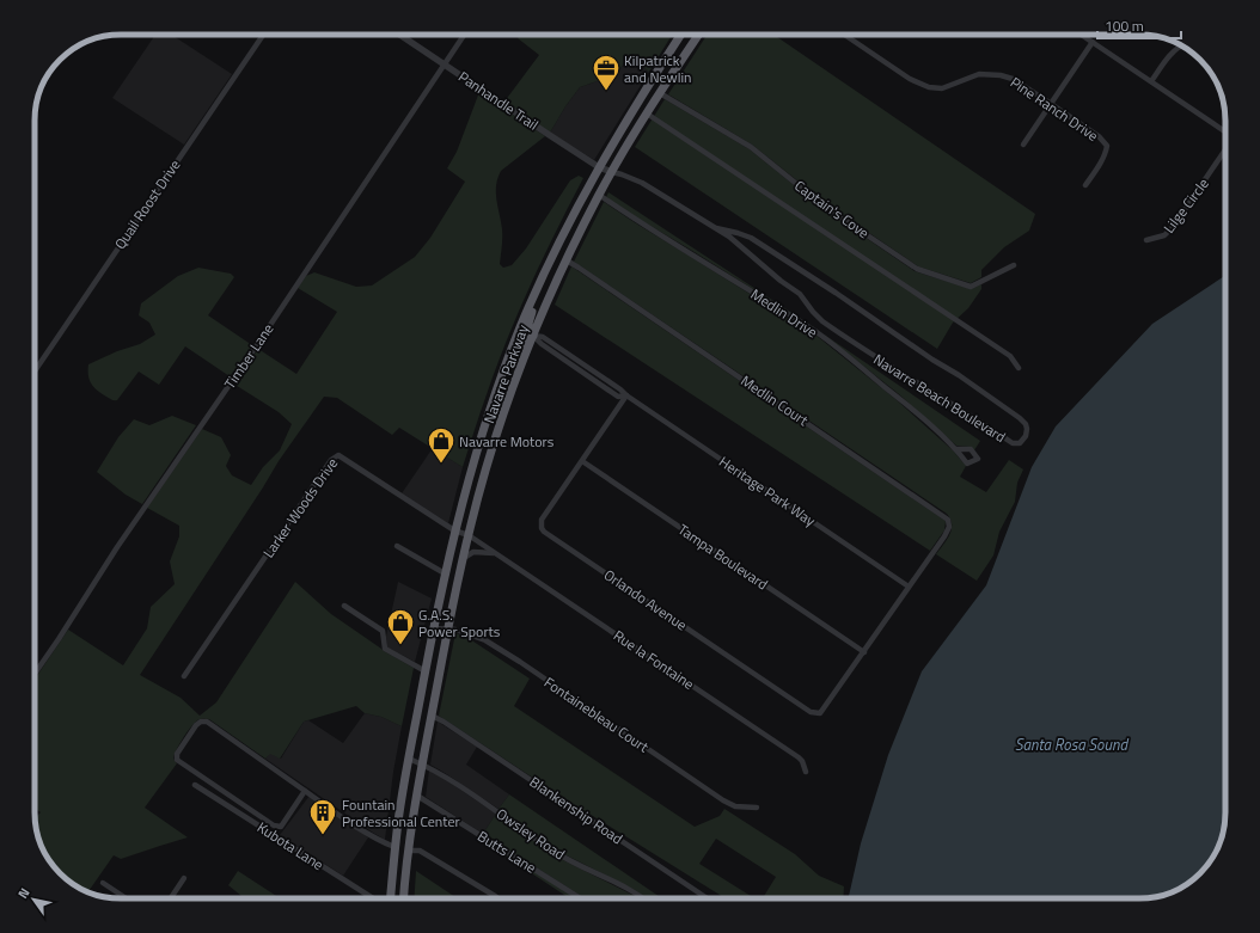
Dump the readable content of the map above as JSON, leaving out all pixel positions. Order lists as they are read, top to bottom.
{
  "streets": {
    "highway": ["Navarre Parkway"],
    "street": [
      "Panhandle Trail",
      "Pine Ranch Drive",
      "Quail Roost Drive",
      "Lilge Circle",
      "Captain's Cove",
      "Medlin Drive",
      "Timber Lane",
      "Navarre Beach Boulevard",
      "Medlin Court",
      "Heritage Park Way",
      "Larker Woods Drive",
      "Tampa Boulevard",
      "Orlando Avenue",
      "Rue la Fontaine",
      "Fontainebleau Court",
      "Blankenship Road",
      "Owsley Road",
      "Kubota Lane",
      "Butts Lane"
    ]
  },
  "crossings": [
    ["Panhandle Trail", "Timber Lane"],
    ["Panhandle Trail", "Navarre Parkway"],
    ["Captain's Cove", "Navarre Parkway"],
    ["Medlin Drive", "Navarre Parkway"],
    ["Navarre Parkway", "Medlin Court"],
    ["Navarre Parkway", "Heritage Park Way"],
    ["Navarre Parkway", "Larker Woods Drive"],
    ["Navarre Parkway", "Rue la Fontaine"],
    ["Navarre Parkway", "Fontainebleau Court"],
    ["Navarre Parkway", "Blankenship Road"],
    ["Navarre Parkway", "Owsley Road"],
    ["Navarre Parkway", "Butts Lane"],
    ["Medlin Court", "Heritage Park Way"],
    ["Heritage Park Way", "Orlando Avenue"],
    ["Larker Woods Drive", "Rue la Fontaine"],
    ["Tampa Boulevard", "Orlando Avenue"]
  ],
  "water": ["Santa Rosa Sound"],
  "places": {
    "office": ["Kilpatrick and Newlin"],
    "shop": ["Navarre Motors", "G.A.S. Power Sports"],
    "building": ["Fountain Professional Center"]
  },
  "scale_bar": "100 m",
  "north": "top left"
}
